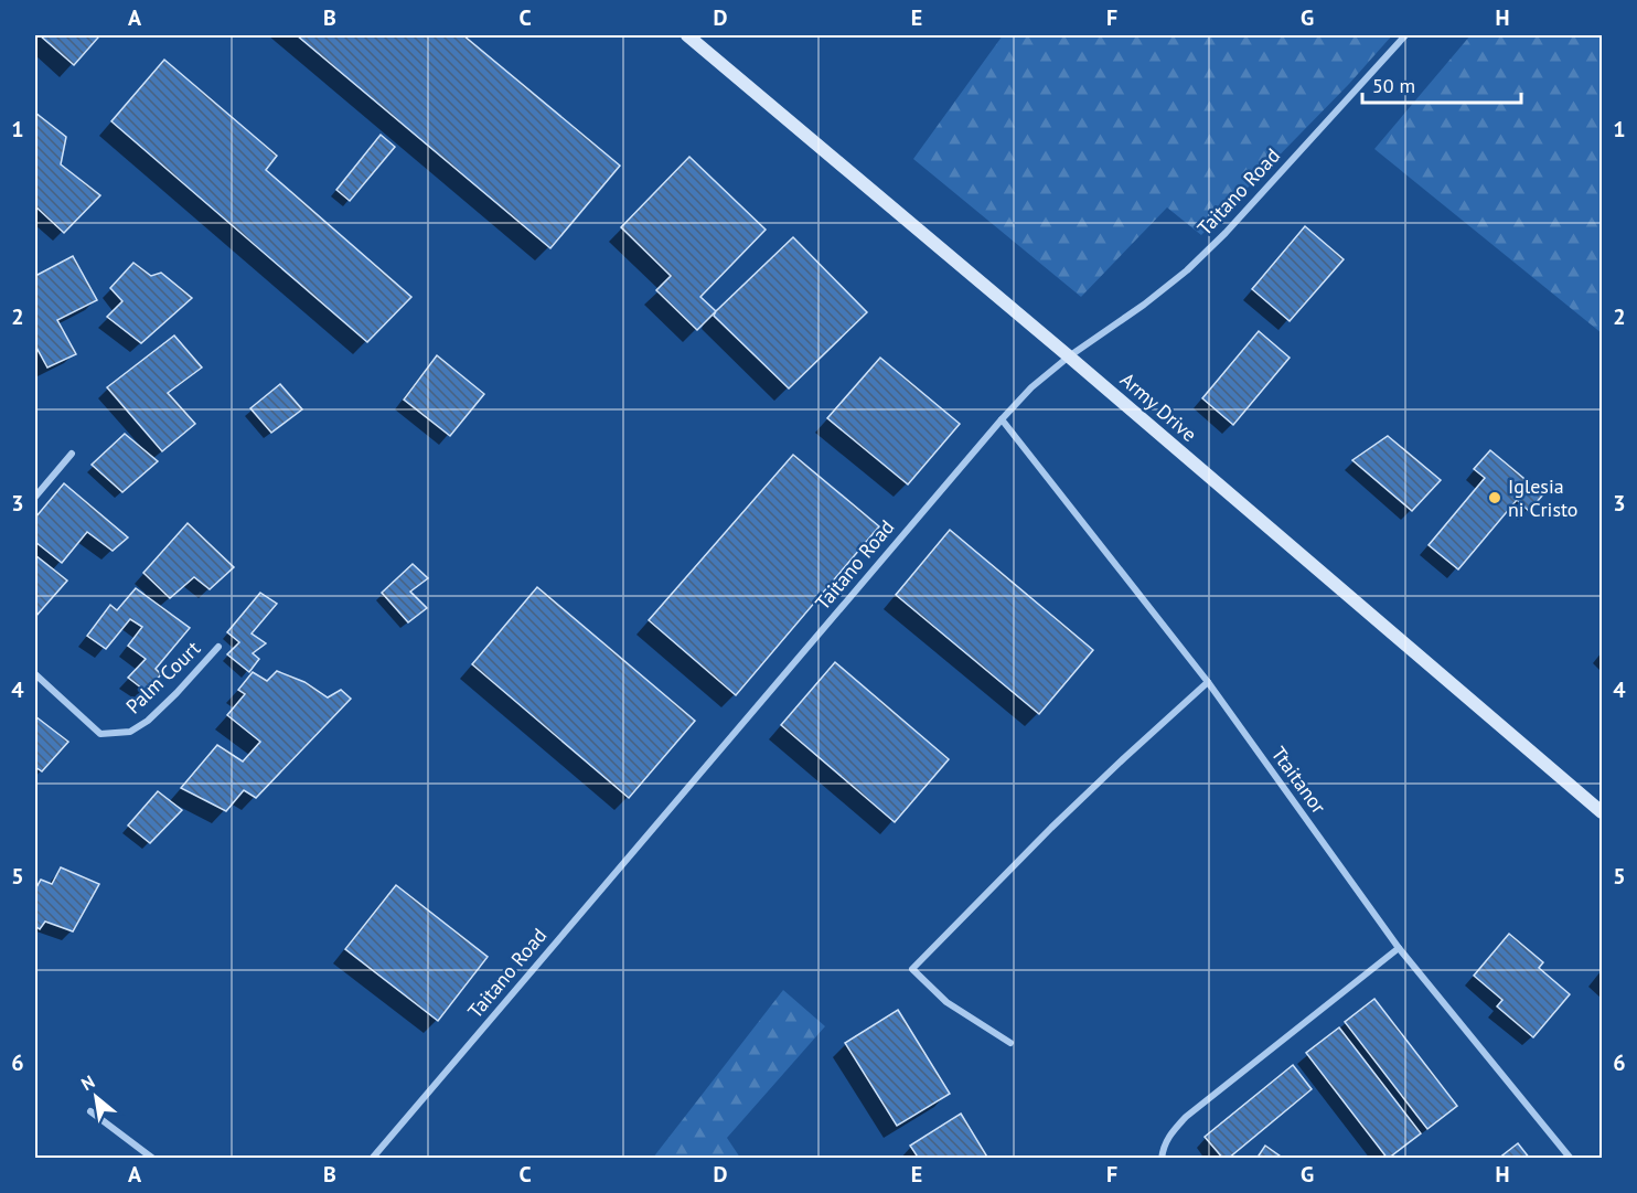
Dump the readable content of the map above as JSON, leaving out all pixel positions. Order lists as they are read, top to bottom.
{
  "streets": {
    "main road": ["Army Drive"],
    "street": ["Taitano Road", "Palm Court", "Ttaitanor"]
  },
  "crossings": [
    ["Taitano Road", "Army Drive"],
    ["Taitano Road", "Ttaitanor"]
  ],
  "places": ["Iglesia ni Cristo"],
  "scale_bar": "50 m",
  "north": "top left",
  "grid": {
    "columns": [
      "A",
      "B",
      "C",
      "D",
      "E",
      "F",
      "G",
      "H"
    ],
    "rows": [
      "1",
      "2",
      "3",
      "4",
      "5",
      "6"
    ]
  }
}
